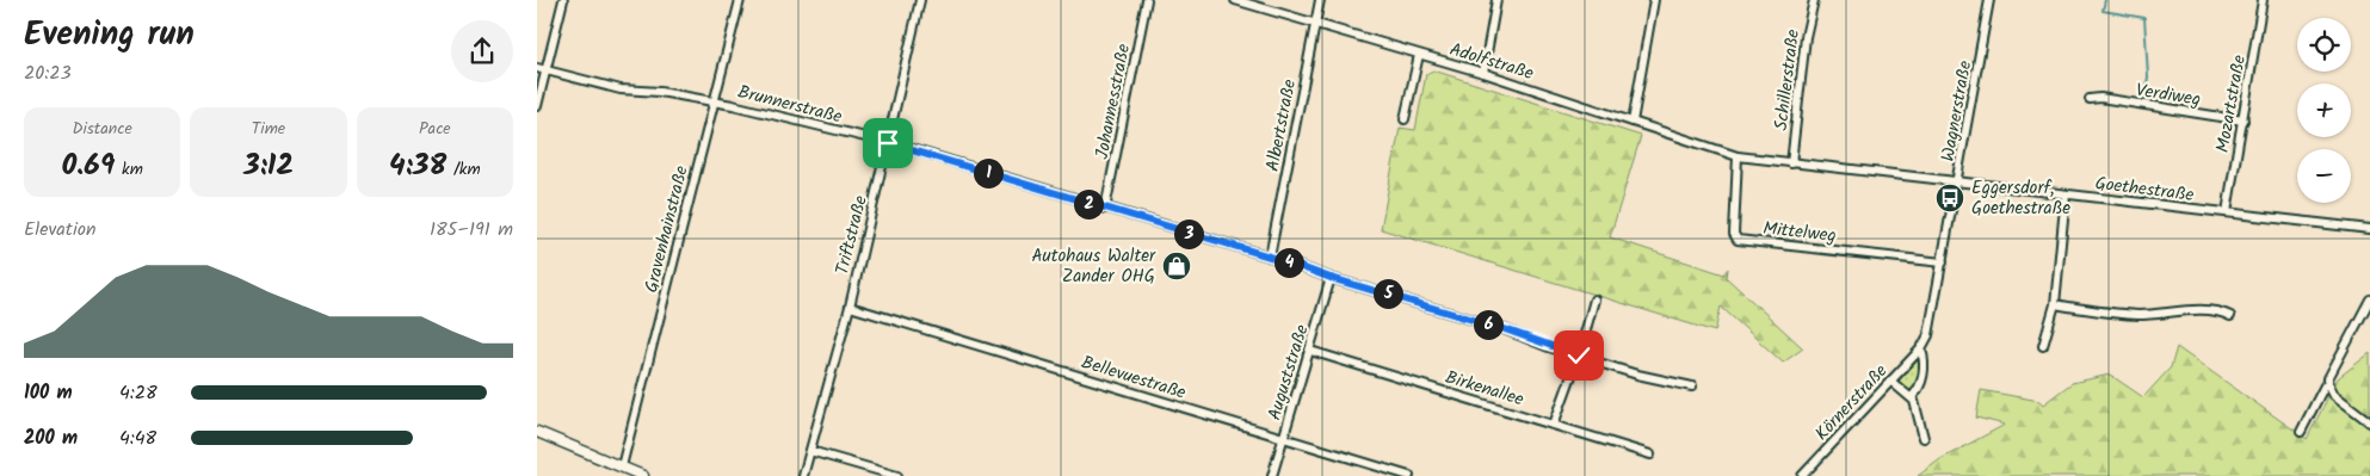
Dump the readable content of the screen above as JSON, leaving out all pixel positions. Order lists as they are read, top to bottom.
{
  "streets": {
    "street": [
      "Adolfstraße",
      "Schillerstraße",
      "Verdiweg",
      "Johannesstraße",
      "Brunnerstraße",
      "Mozartstraße",
      "Wagnerstraße",
      "Albertstraße",
      "Goethestraße",
      "Gravenhainstraße",
      "Mittelweg",
      "Triftstraße",
      "Auguststraße",
      "Bellevuestraße",
      "Birkenallee",
      "Körnerstraße"
    ]
  },
  "crossings": [
    ["Adolfstraße", "Albertstraße"],
    ["Adolfstraße", "Goethestraße"],
    ["Adolfstraße", "Mittelweg"],
    ["Schillerstraße", "Goethestraße"],
    ["Verdiweg", "Mozartstraße"],
    ["Johannesstraße", "Brunnerstraße"],
    ["Brunnerstraße", "Albertstraße"],
    ["Brunnerstraße", "Gravenhainstraße"],
    ["Brunnerstraße", "Triftstraße"],
    ["Brunnerstraße", "Auguststraße"],
    ["Mozartstraße", "Goethestraße"],
    ["Wagnerstraße", "Goethestraße"],
    ["Wagnerstraße", "Mittelweg"],
    ["Wagnerstraße", "Körnerstraße"],
    ["Goethestraße", "Mittelweg"],
    ["Triftstraße", "Bellevuestraße"],
    ["Auguststraße", "Bellevuestraße"],
    ["Auguststraße", "Birkenallee"]
  ],
  "places": {
    "bus stop": ["Eggersdorf, Goethestraße"],
    "shop": ["Autohaus Walter Zander OHG"]
  },
  "page": {
    "heading": ["Evening run", "20:23"],
    "map_buttons": ["+", "−"],
    "stats": [
      ["Distance", "0.69 km"],
      ["Time", "3:12"],
      ["Pace", "4:38 /km"]
    ],
    "pins": [
      "1",
      "2",
      "3",
      "4",
      "5",
      "6"
    ],
    "chart": ["Elevation", "185–191 m"],
    "list": [
      {
        "name": "100 m",
        "note": "4:28"
      },
      {
        "name": "200 m",
        "note": "4:48"
      }
    ]
  }
}
